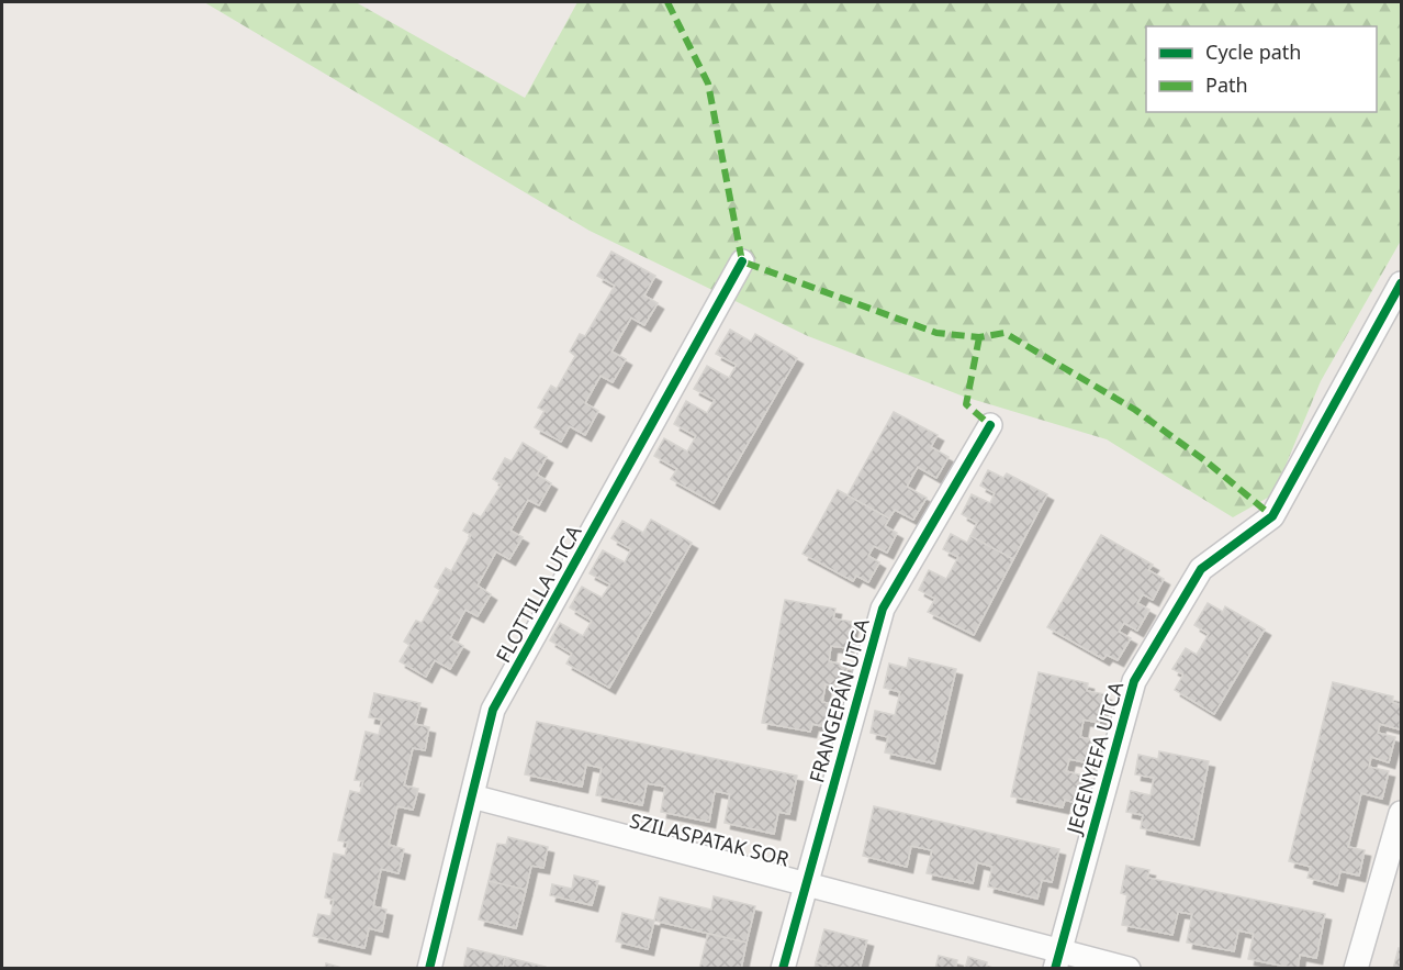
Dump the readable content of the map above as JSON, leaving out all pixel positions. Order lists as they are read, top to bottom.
{
  "streets": {
    "street": [
      "FLOTTILLA UTCA",
      "FRANGEPÁN UTCA",
      "JEGENYEFA UTCA",
      "SZILASPATAK SOR"
    ]
  },
  "crossings": [
    ["FLOTTILLA UTCA", "SZILASPATAK SOR"],
    ["FRANGEPÁN UTCA", "SZILASPATAK SOR"],
    ["JEGENYEFA UTCA", "SZILASPATAK SOR"]
  ],
  "legend": ["Cycle path", "Path"]
}
